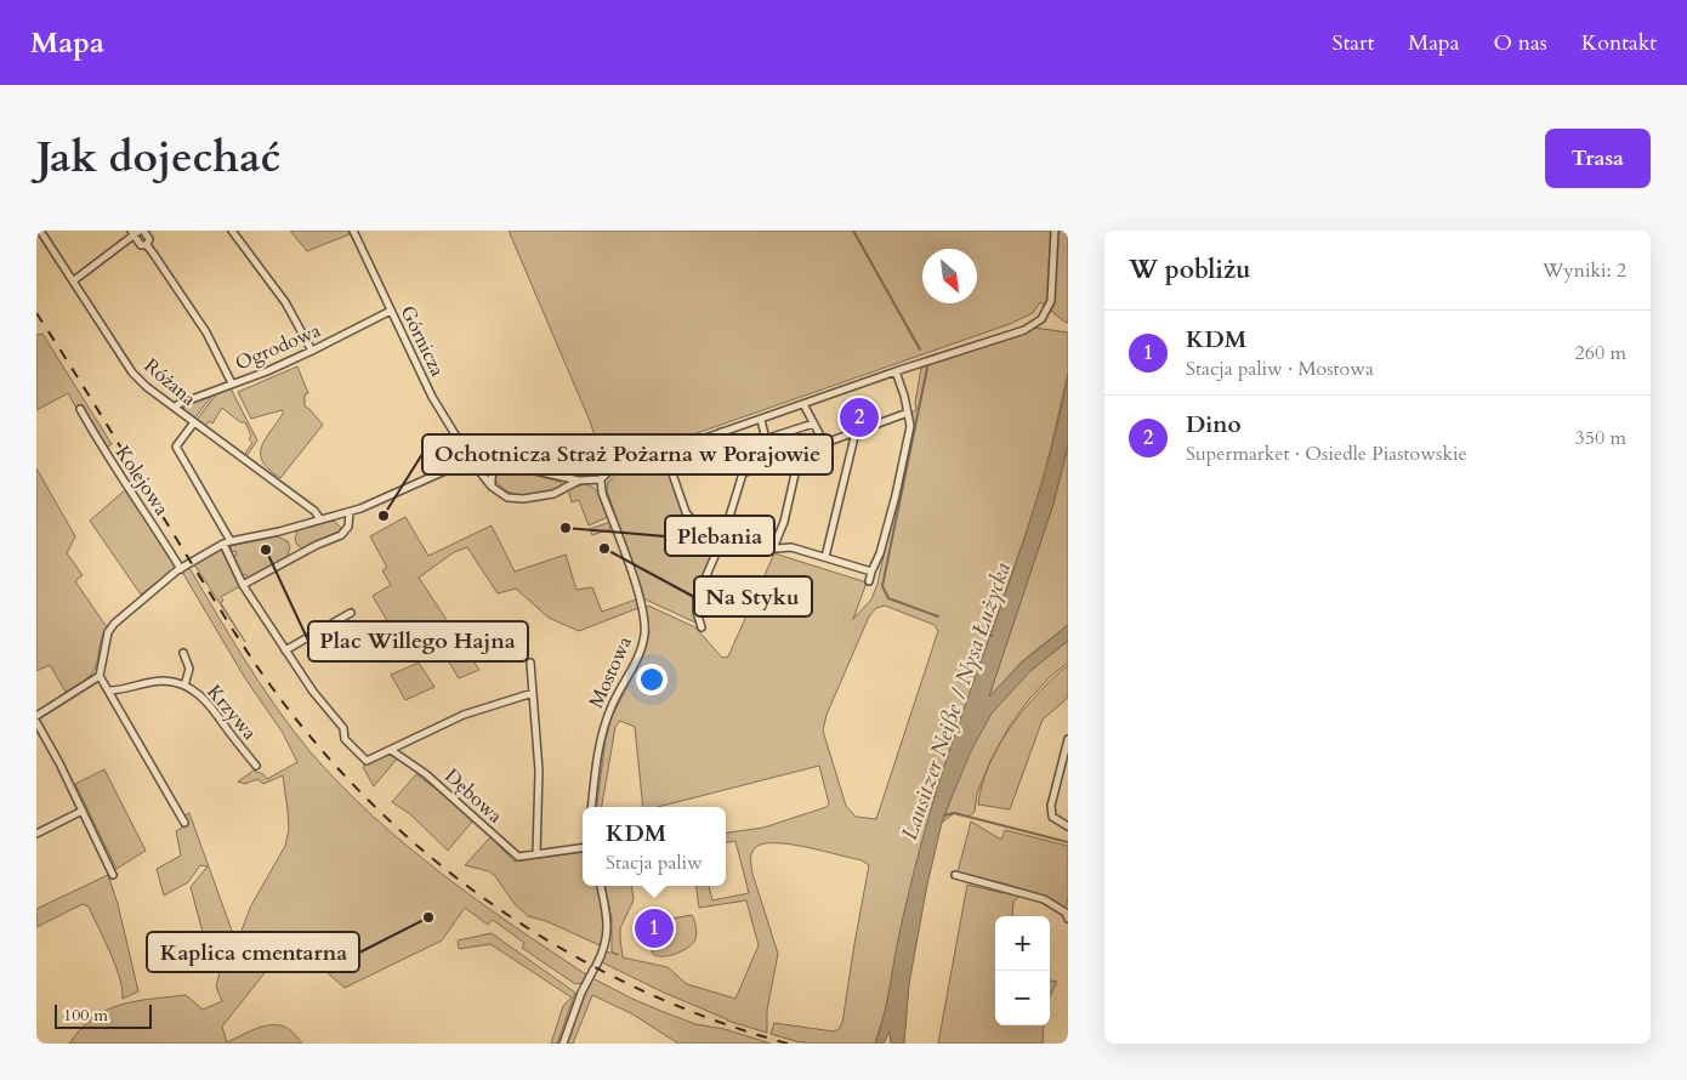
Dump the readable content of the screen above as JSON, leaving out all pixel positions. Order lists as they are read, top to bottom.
{
  "streets": {
    "street": [
      "Górnicza",
      "Ogrodowa",
      "Różana",
      "Kolejowa",
      "Mostowa",
      "Krzywa",
      "Dębowa"
    ]
  },
  "crossings": [
    ["Górnicza", "Ogrodowa"],
    ["Ogrodowa", "Różana"]
  ],
  "water": ["Lausitzer Neiße / Nysa Łużycka"],
  "places": [
    "Ochotnicza Straż Pożarna w Porajowie",
    "Plebania",
    "Na Styku",
    "Plac Willego Hajna",
    "Kaplica cmentarna"
  ],
  "scale_bar": "100 m",
  "north": "bottom right",
  "page": {
    "header": "Mapa",
    "nav": [
      "Start",
      "Mapa",
      "O nas",
      "Kontakt"
    ],
    "title": "Jak dojechać",
    "buttons": "Trasa",
    "heading": ["W pobliżu", "Wyniki: 2"],
    "list": [
      {
        "mark": "1",
        "name": "KDM",
        "note": "Stacja paliw · Mostowa",
        "value": "260 m"
      },
      {
        "mark": "2",
        "name": "Dino",
        "note": "Supermarket · Osiedle Piastowskie",
        "value": "350 m"
      }
    ],
    "pins": ["2", "1"],
    "popup": ["KDM", "Stacja paliw"],
    "map_buttons": ["+", "−"],
    "scale": "100 m"
  }
}
